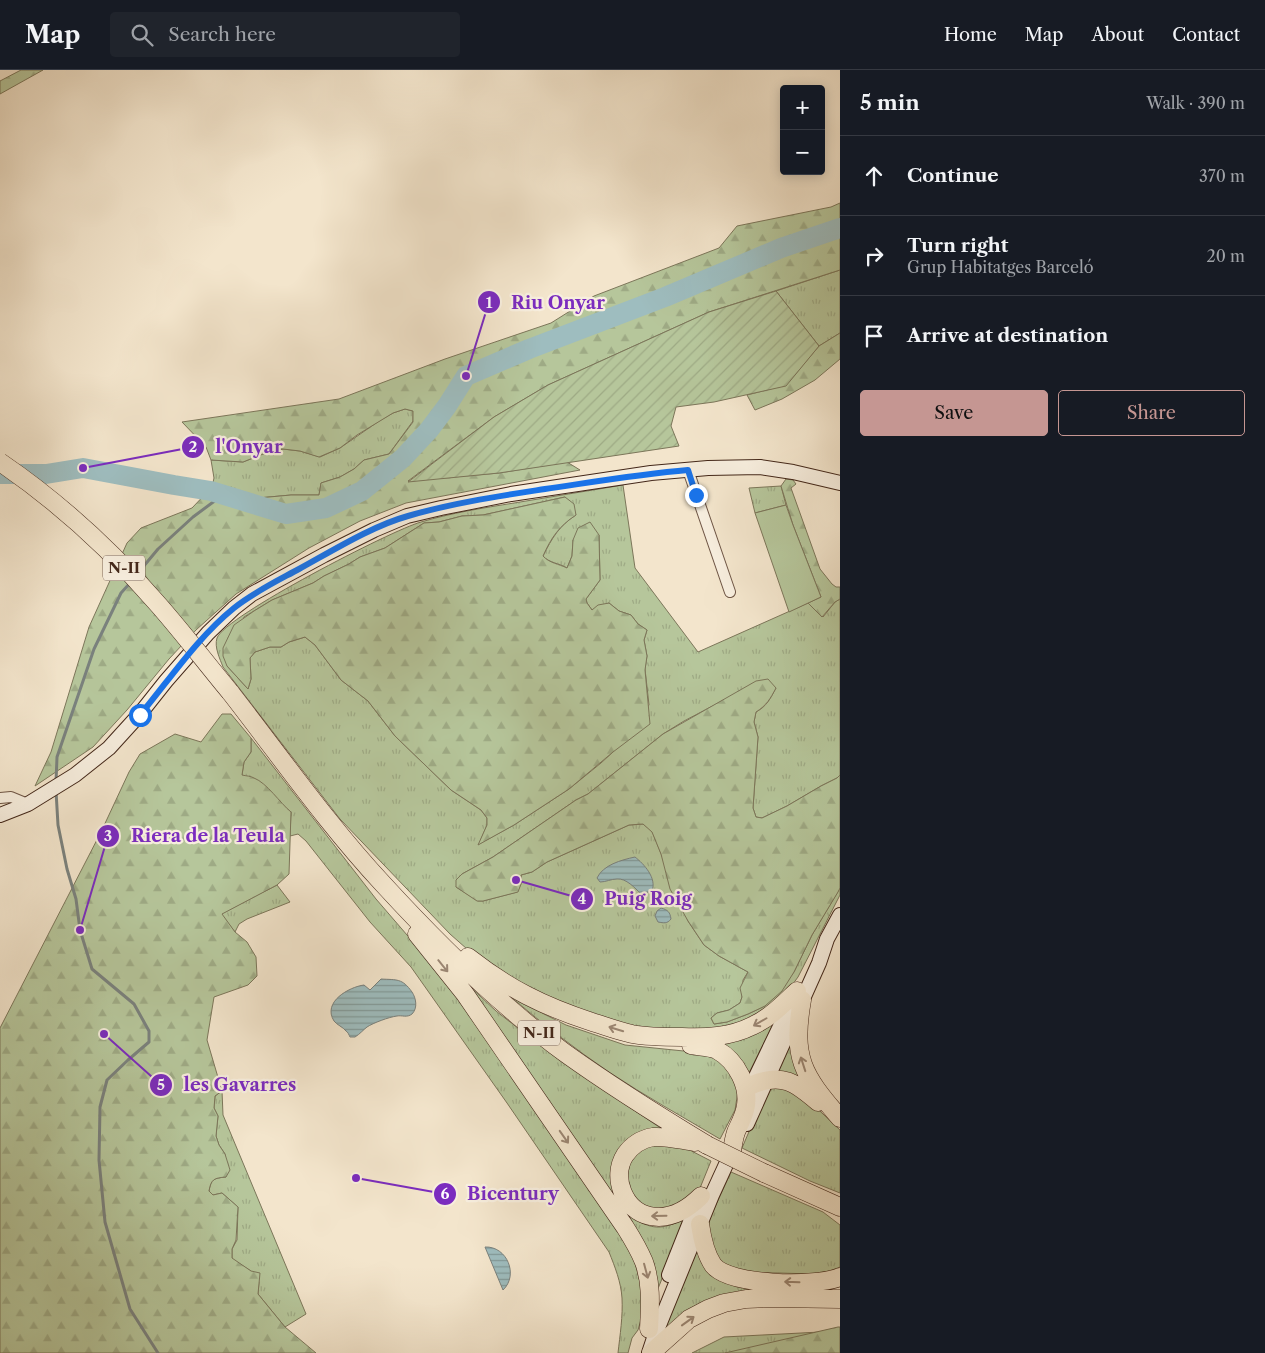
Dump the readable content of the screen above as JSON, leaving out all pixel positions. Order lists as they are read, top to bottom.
{
  "streets": {
    "highway": ["N-II"]
  },
  "places": [
    "Riu Onyar",
    "l'Onyar",
    "Puig Roig",
    "Riera de la Teula",
    "les Gavarres",
    "Bicentury"
  ],
  "page": {
    "header": "Map",
    "search": "Search here",
    "nav": [
      "Home",
      "Map",
      "About",
      "Contact"
    ],
    "heading": ["5 min", "Walk · 390 m"],
    "map_buttons": ["+", "−"],
    "list": [
      ["Continue", "370 m"],
      ["Turn right", "Grup Habitatges Barceló", "20 m"],
      "Arrive at destination"
    ],
    "buttons": ["Save", "Share"]
  }
}
